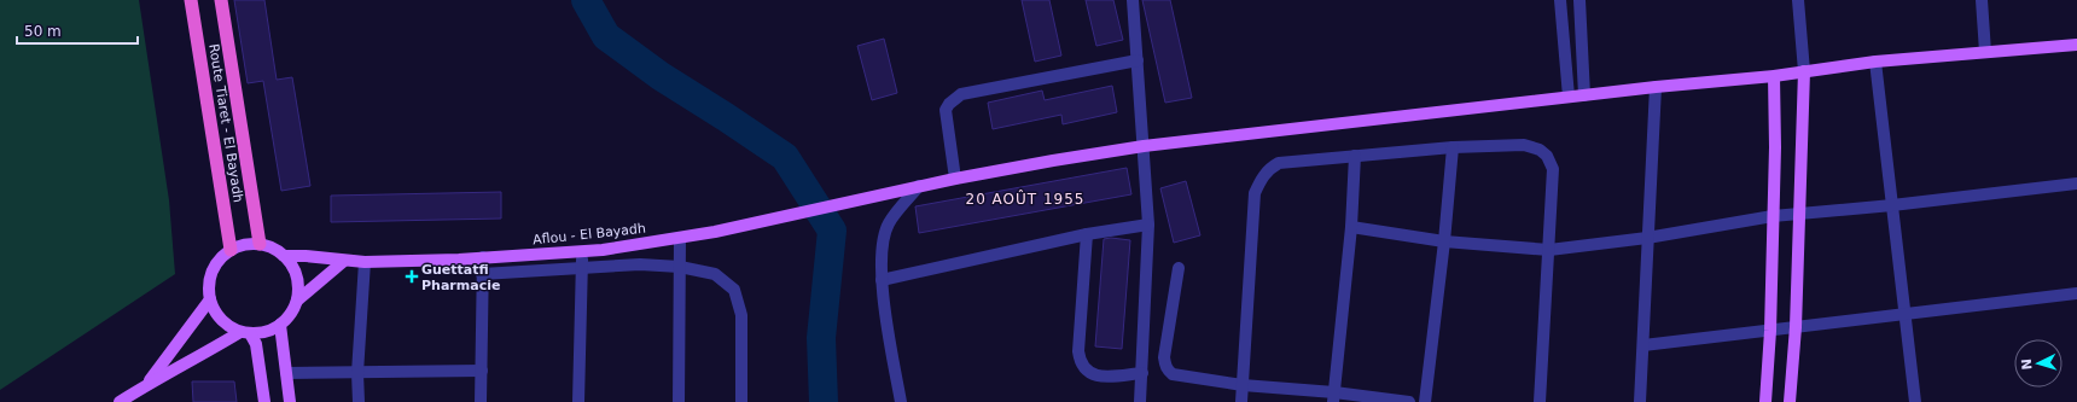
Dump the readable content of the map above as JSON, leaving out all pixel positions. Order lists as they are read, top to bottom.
{
  "streets": {
    "highway": ["Route Tiaret - El Bayadh"],
    "main road": ["Aflou - El Bayadh"]
  },
  "crossings": [
    ["Route Tiaret - El Bayadh", "Aflou - El Bayadh"]
  ],
  "districts": ["20 AOÛT 1955"],
  "places": {
    "health": ["Guettatfi Pharmacie"]
  },
  "scale_bar": "50 m",
  "north": "left"
}
